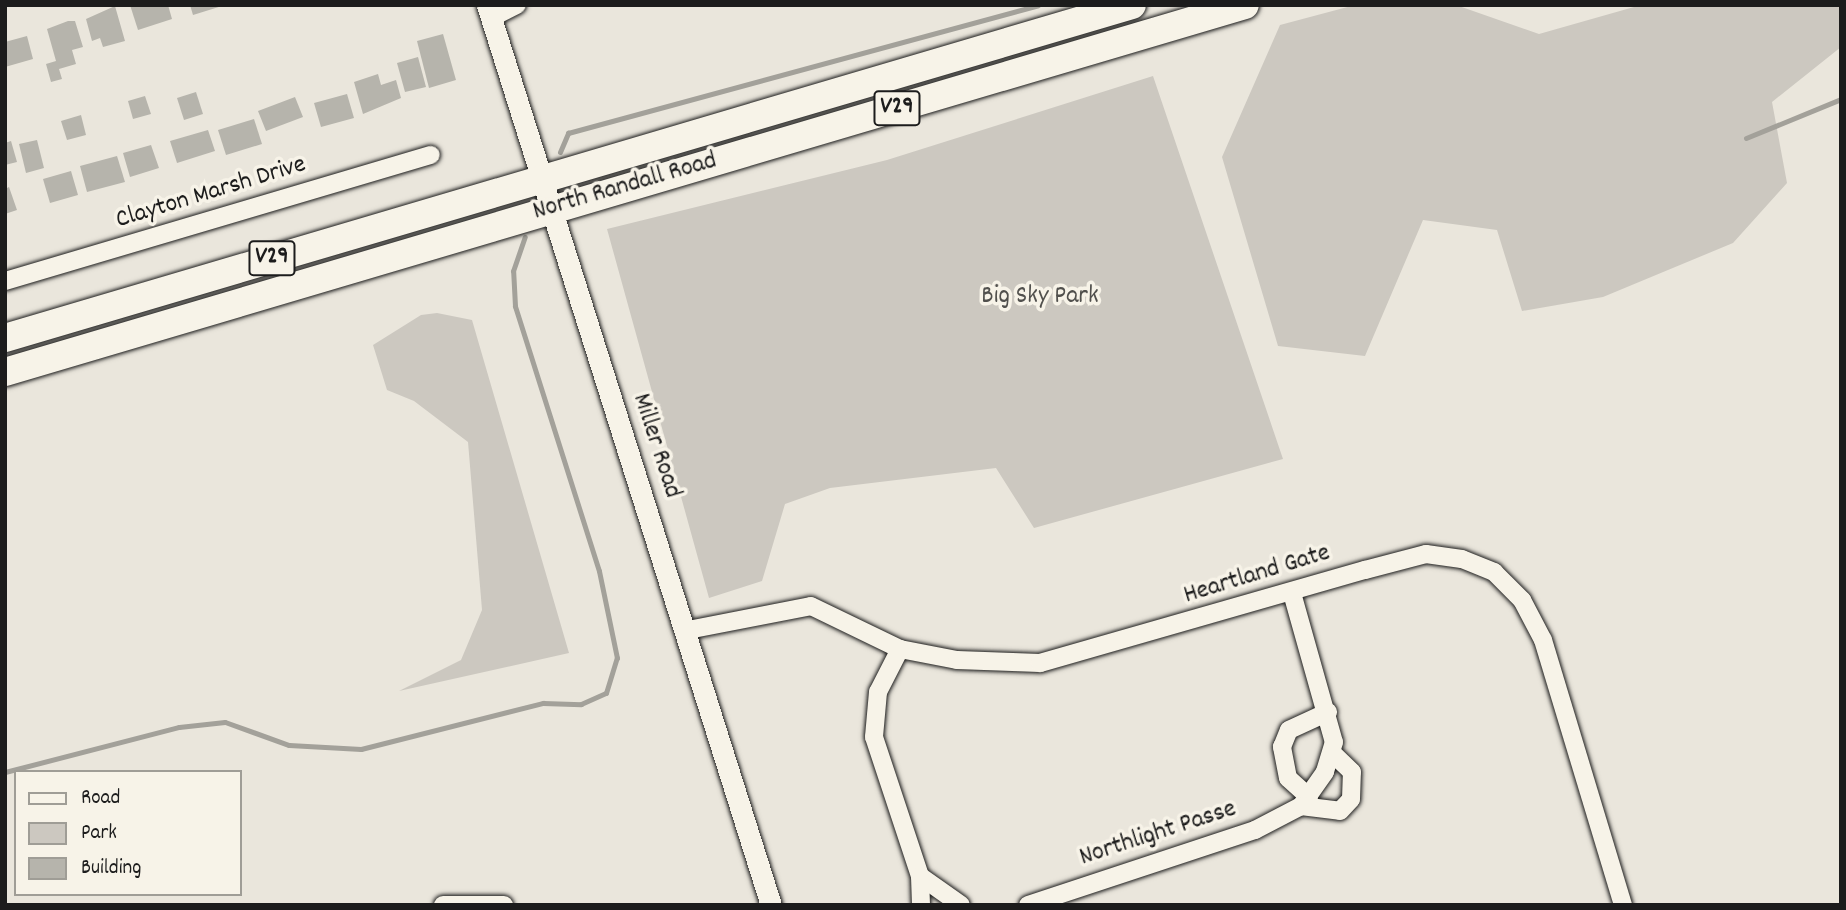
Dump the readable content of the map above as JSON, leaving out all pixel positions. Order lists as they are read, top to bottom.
{
  "streets": {
    "main road": ["V29", "North Randall Road"],
    "street": [
      "Clayton Marsh Drive",
      "Miller Road",
      "Heartland Gate",
      "Northlight Passe"
    ]
  },
  "crossings": [
    ["North Randall Road", "Miller Road"],
    ["Miller Road", "Heartland Gate"]
  ],
  "parks": ["Big Sky Park"],
  "legend": ["Road", "Park", "Building"]
}
